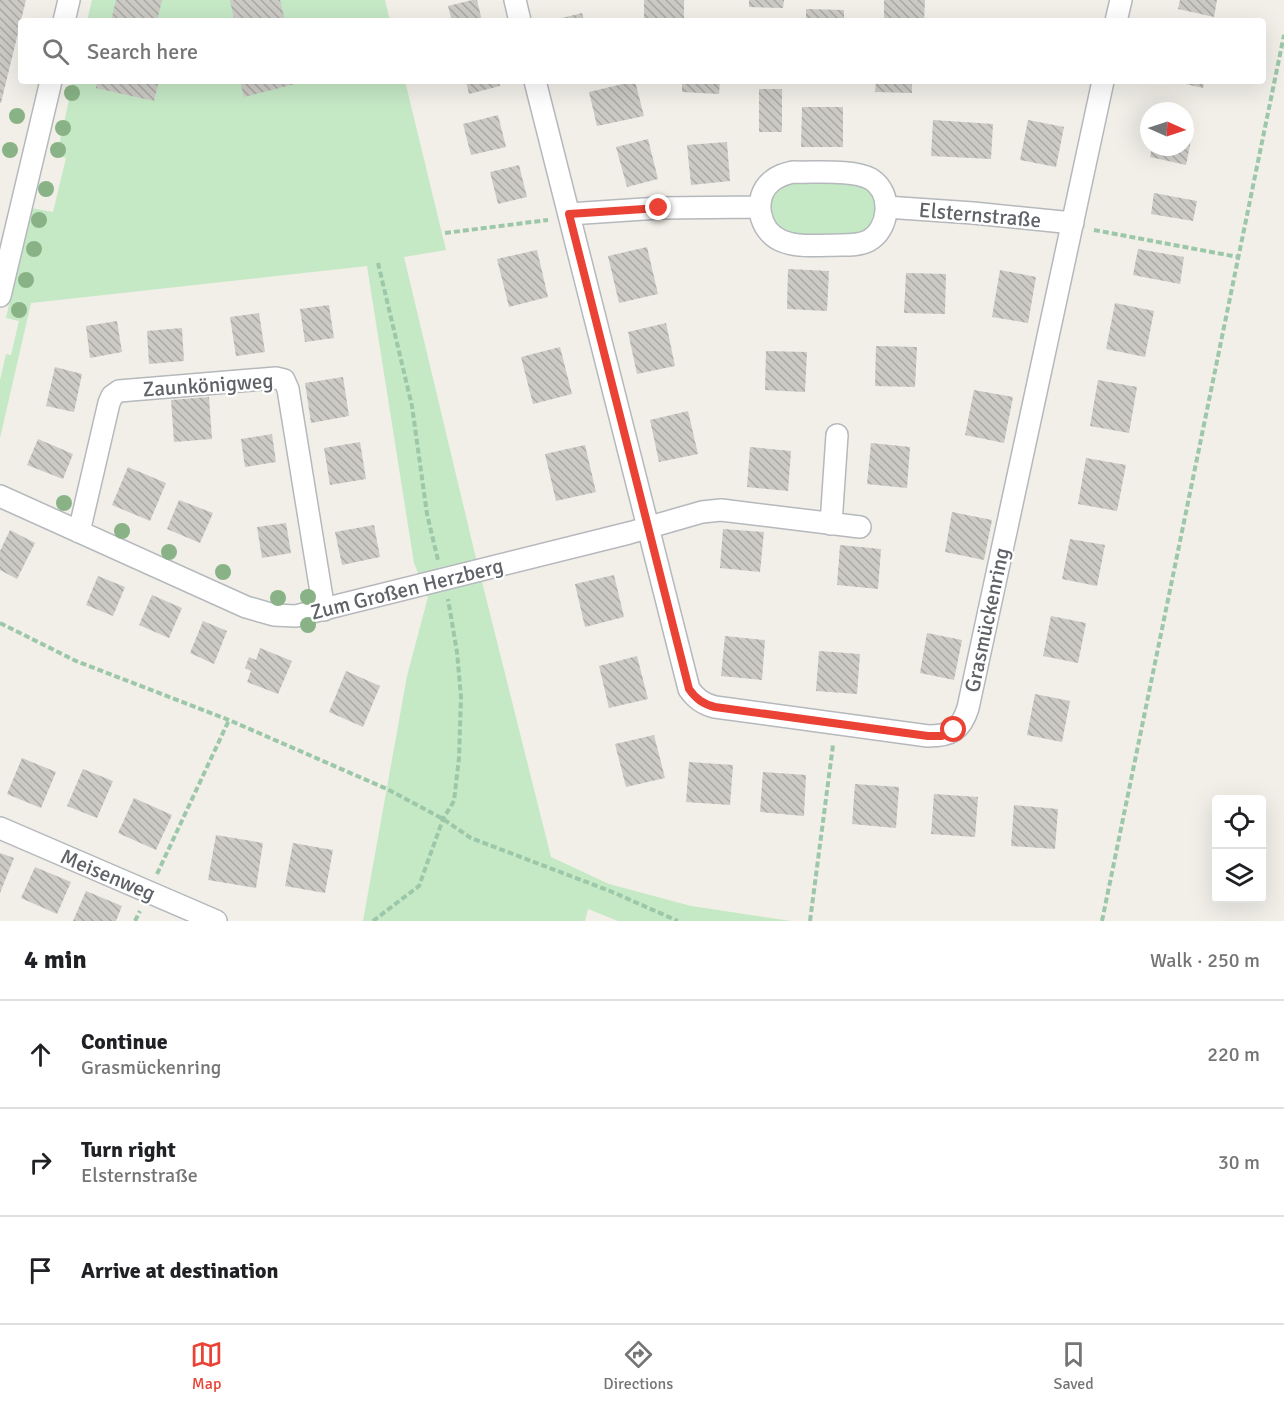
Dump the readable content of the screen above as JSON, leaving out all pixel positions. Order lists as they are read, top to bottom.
{
  "streets": {
    "street": [
      "Elsternstraße",
      "Zaunkönigweg",
      "Zum Großen Herzberg",
      "Grasmückenring",
      "Meisenweg"
    ]
  },
  "crossings": [
    ["Elsternstraße", "Grasmückenring"],
    ["Zaunkönigweg", "Zum Großen Herzberg"],
    ["Zum Großen Herzberg", "Grasmückenring"]
  ],
  "north": "right",
  "page": {
    "search": "Search here",
    "heading": ["4 min", "Walk · 250 m"],
    "list": [
      ["Continue", "Grasmückenring", "220 m"],
      ["Turn right", "Elsternstraße", "30 m"],
      "Arrive at destination"
    ],
    "nav": ["Map", "Directions", "Saved"]
  }
}
